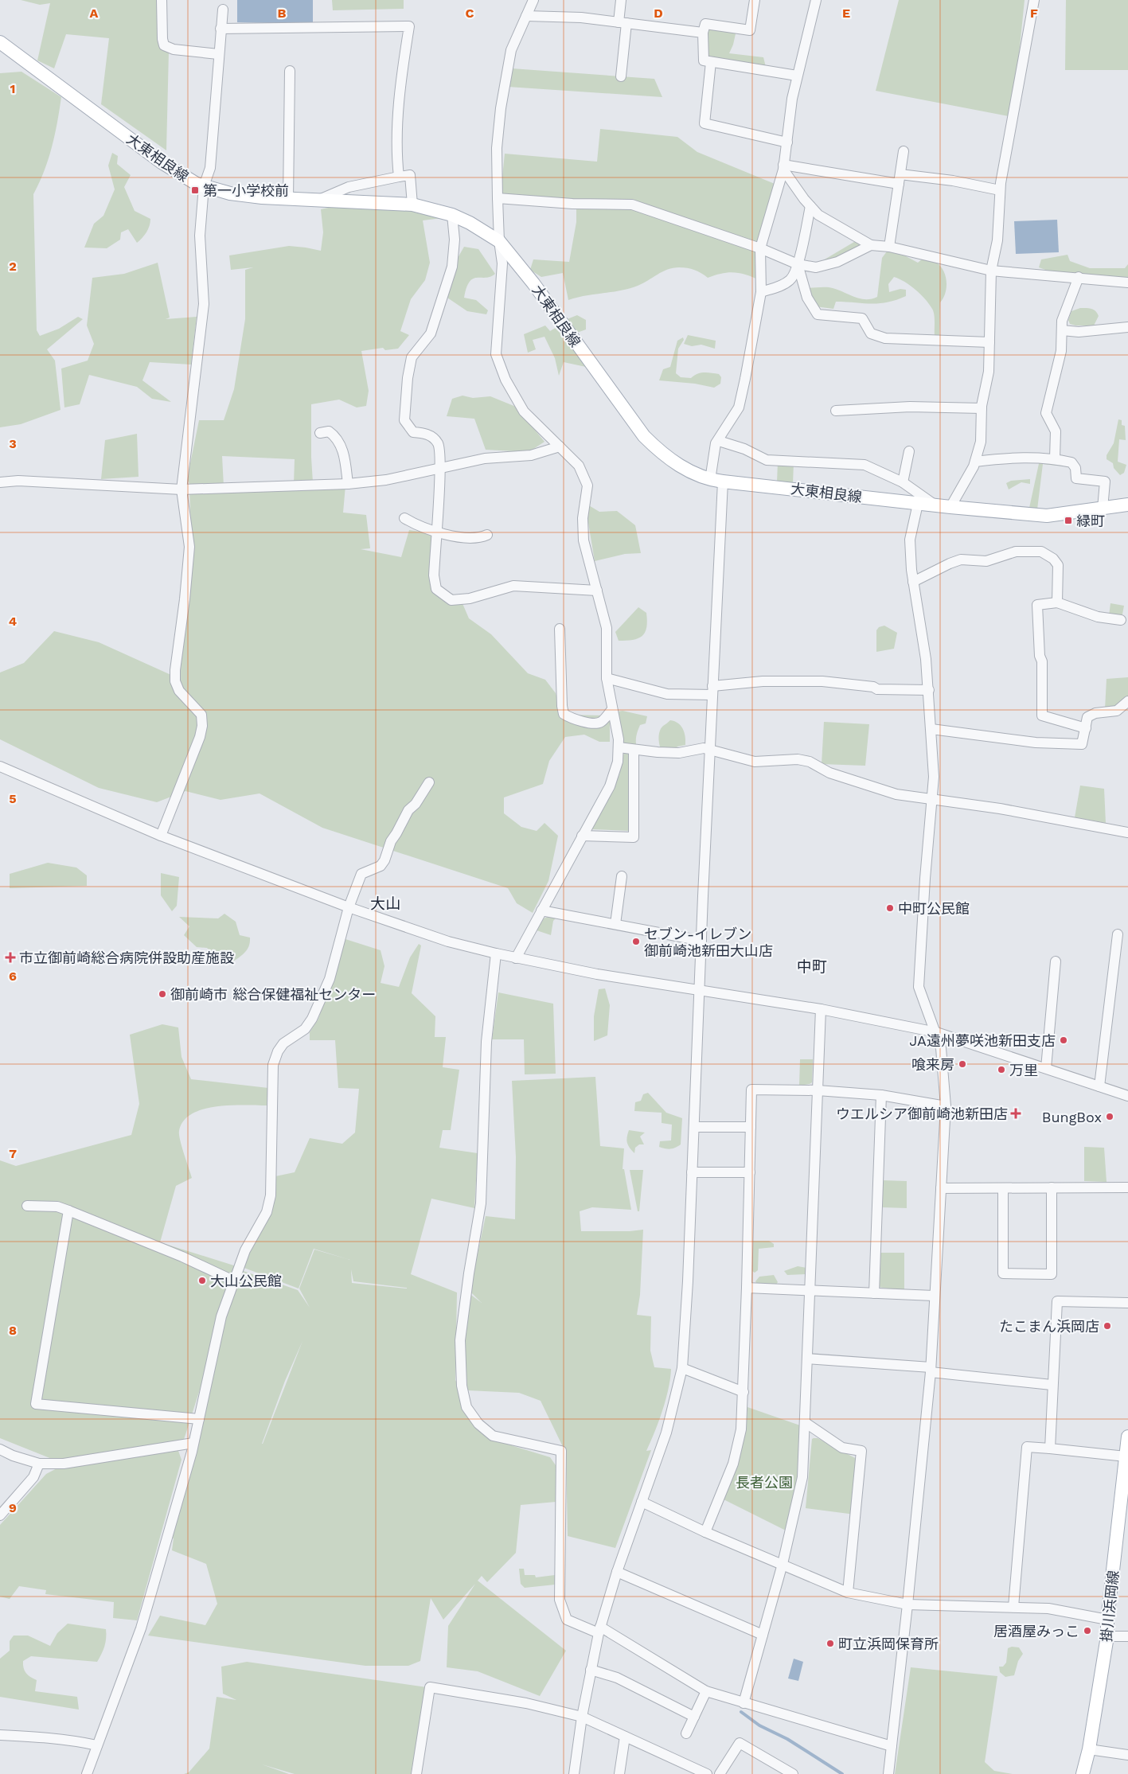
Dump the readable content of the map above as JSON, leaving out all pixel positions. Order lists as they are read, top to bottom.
{
  "streets": {
    "main road": ["大東相良線", "掛川浜岡線"]
  },
  "districts": ["大山", "中町"],
  "parks": ["長者公園"],
  "places": {
    "transit": ["第一小学校前", "緑町"],
    "other": [
      "中町公民館",
      "セブン‐イレブン 御前崎池新田大山店",
      "御前崎市 総合保健福祉センター",
      "JA遠州夢咲池新田支店",
      "喰来房",
      "万里",
      "BungBox",
      "大山公民館",
      "たこまん浜岡店",
      "居酒屋みっこ",
      "町立浜岡保育所"
    ],
    "health": ["市立御前崎総合病院併設助産施設", "ウエルシア御前崎池新田店"]
  },
  "grid": {
    "columns": [
      "A",
      "B",
      "C",
      "D",
      "E",
      "F"
    ],
    "rows": [
      "1",
      "2",
      "3",
      "4",
      "5",
      "6",
      "7",
      "8",
      "9"
    ]
  }
}
